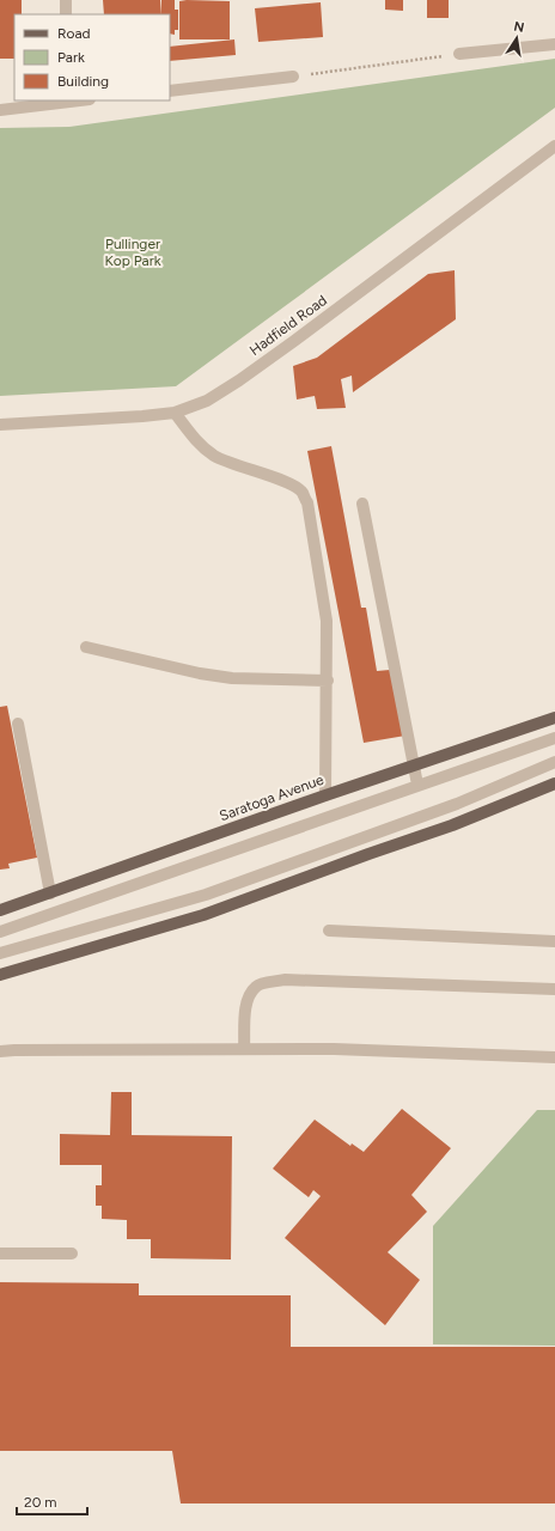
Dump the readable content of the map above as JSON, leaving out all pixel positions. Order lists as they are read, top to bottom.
{
  "streets": {
    "main road": ["Saratoga Avenue"],
    "street": ["Hadfield Road"]
  },
  "parks": ["Pullinger Kop Park"],
  "legend": ["Road", "Park", "Building"],
  "scale_bar": "20 m",
  "north": "top"
}
